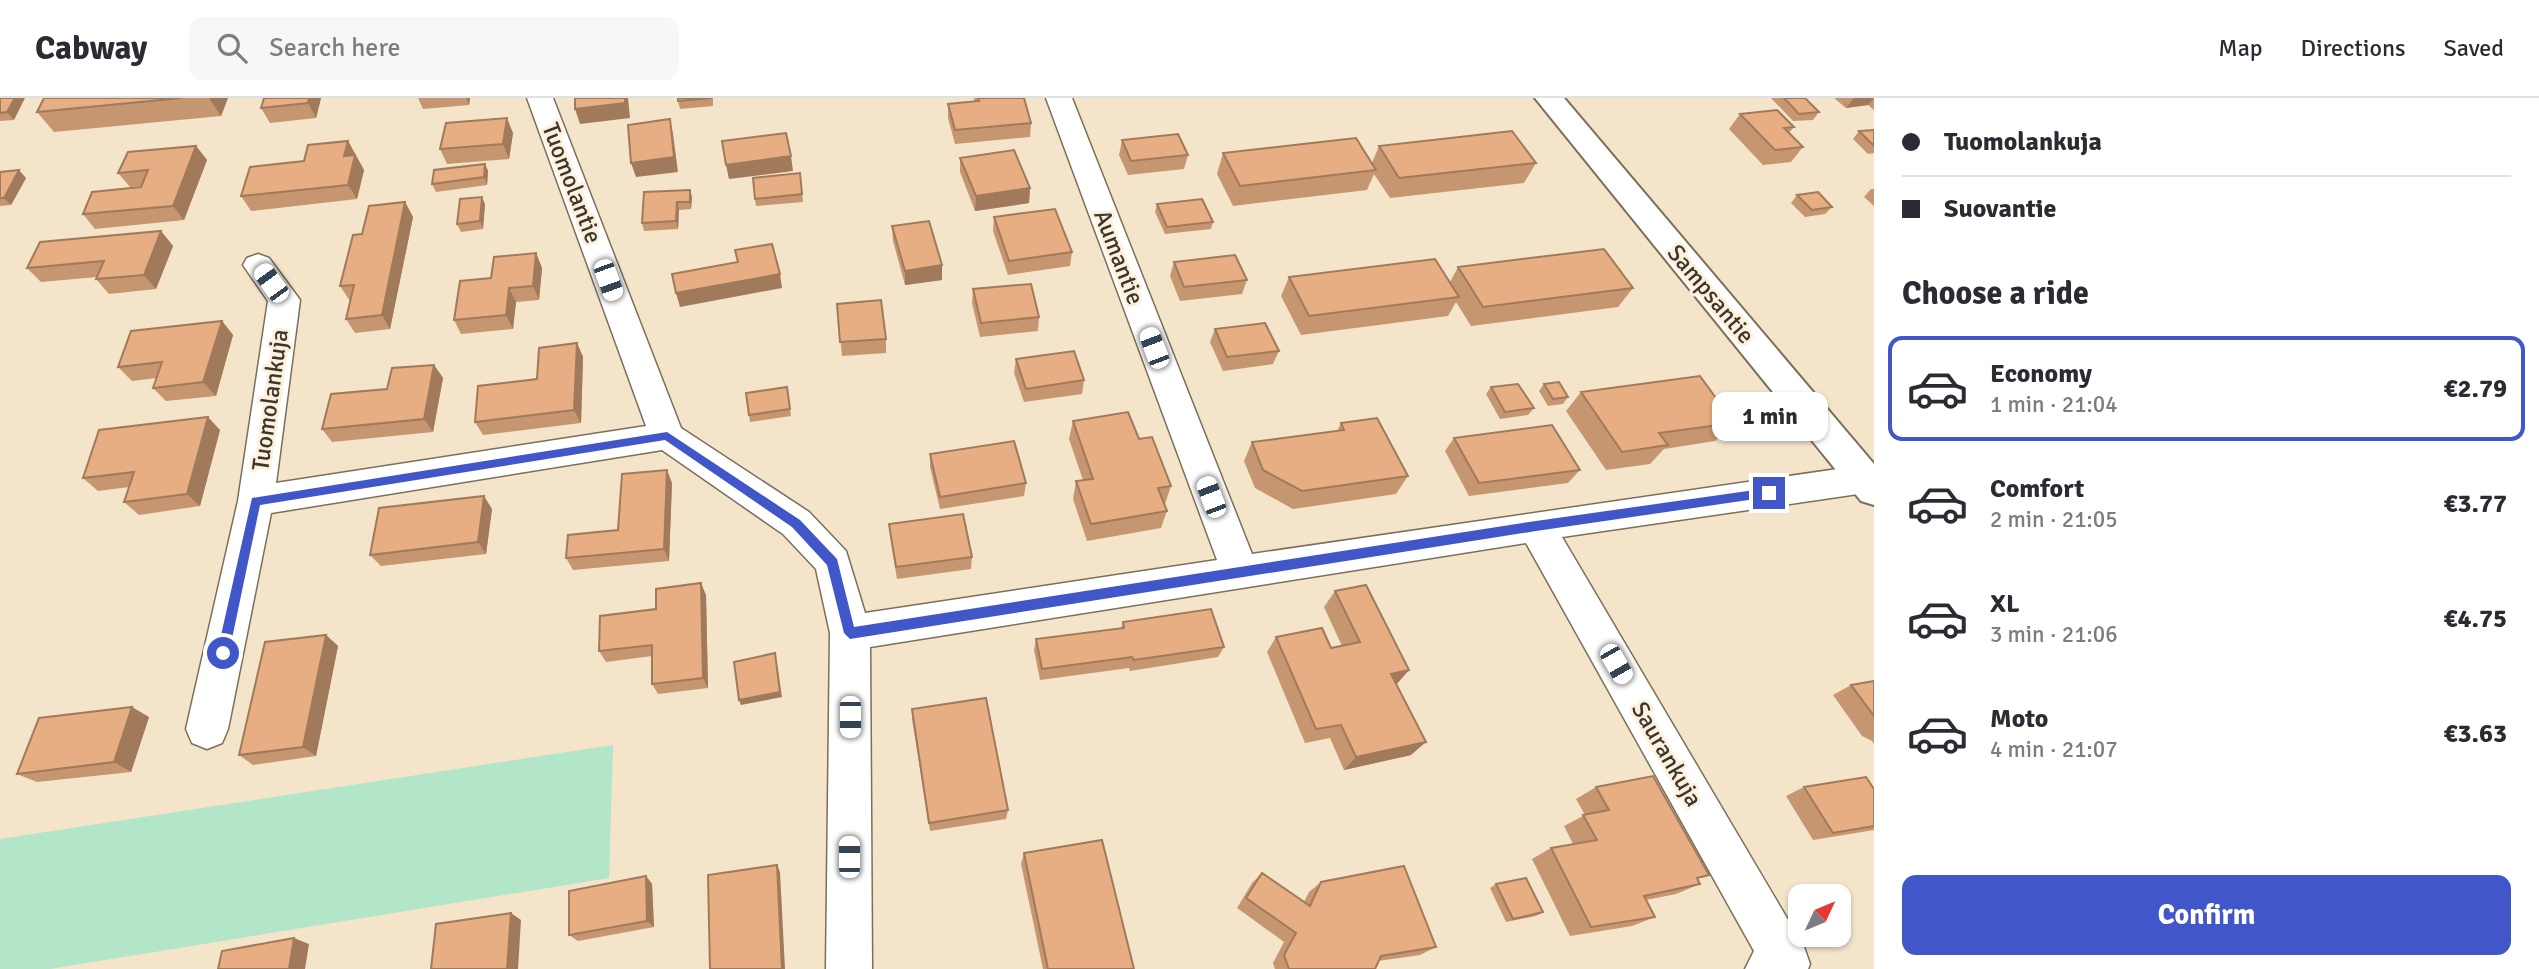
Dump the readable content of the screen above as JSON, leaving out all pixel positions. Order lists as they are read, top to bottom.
{
  "streets": {
    "street": [
      "Tuomolantie",
      "Aumantie",
      "Sampsantie",
      "Tuomolankuja",
      "Saurankuja"
    ]
  },
  "crossings": [
    ["Tuomolantie", "Tuomolankuja"]
  ],
  "north": "top right",
  "page": {
    "header": "Cabway",
    "search": "Search here",
    "nav": ["Map", "Directions", "Saved"],
    "banner": ["Tuomolankuja", "Suovantie"],
    "heading": "Choose a ride",
    "list": [
      {
        "name": "Economy",
        "note": "1 min · 21:04",
        "value": "€2.79"
      },
      {
        "name": "Comfort",
        "note": "2 min · 21:05",
        "value": "€3.77"
      },
      {
        "name": "XL",
        "note": "3 min · 21:06",
        "value": "€4.75"
      },
      {
        "name": "Moto",
        "note": "4 min · 21:07",
        "value": "€3.63"
      }
    ],
    "bubble": "1 min",
    "buttons": "Confirm"
  }
}
